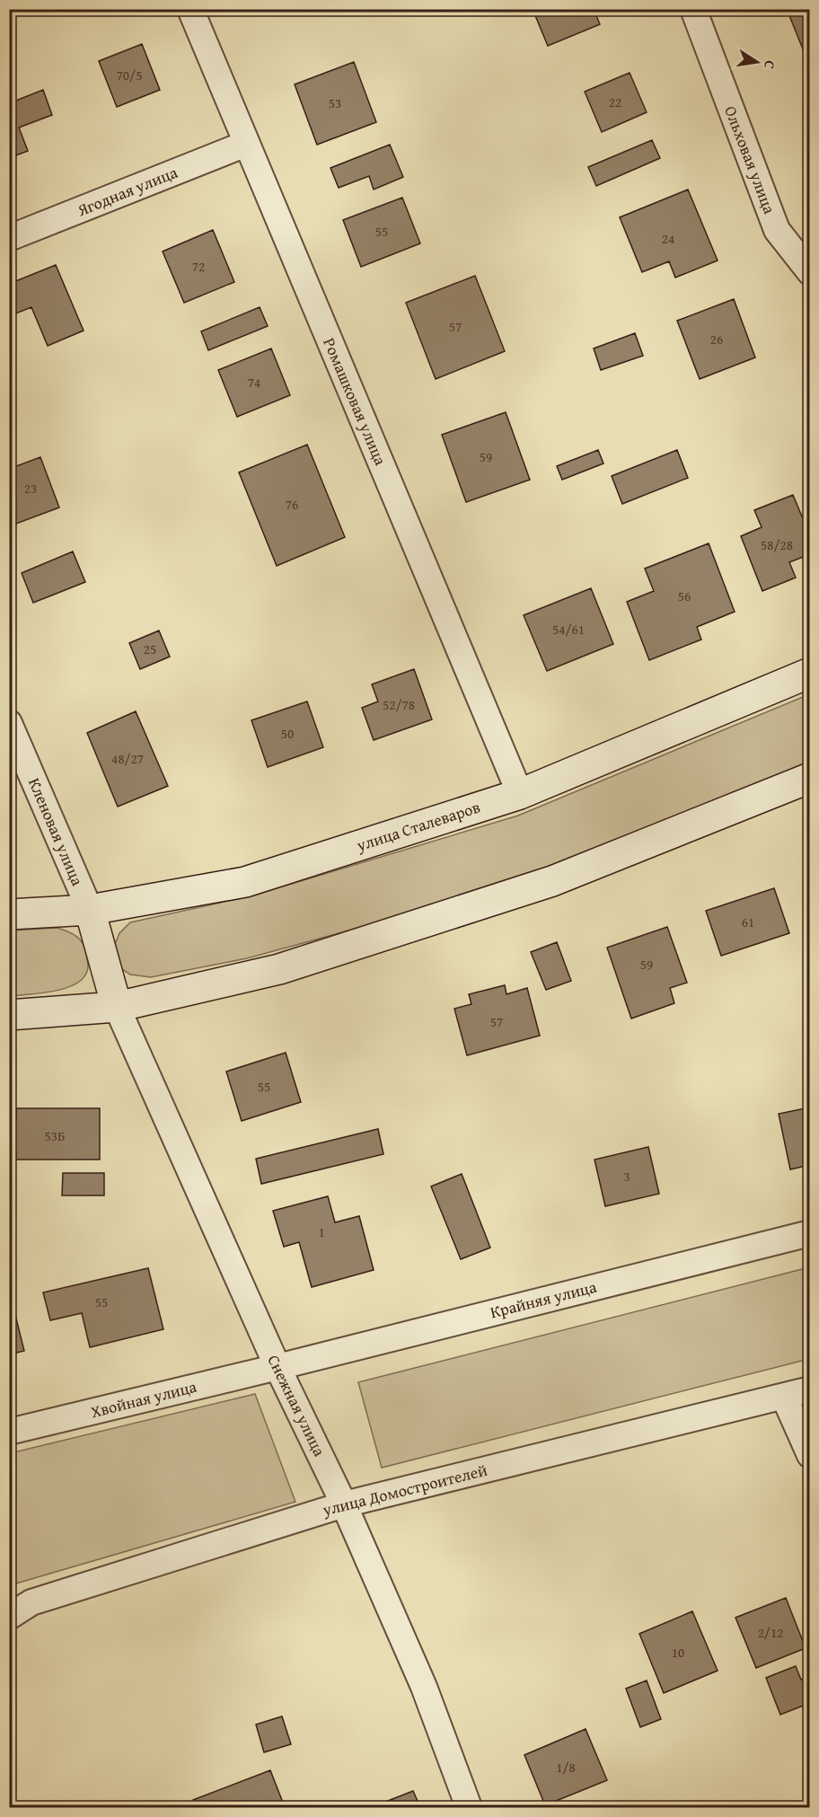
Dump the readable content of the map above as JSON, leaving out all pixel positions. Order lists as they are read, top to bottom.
{
  "streets": {
    "main road": ["улица Сталеваров"],
    "street": [
      "Ольховая улица",
      "Ягодная улица",
      "Ромашковая улица",
      "Кленовая улица",
      "Крайняя улица",
      "Хвойная улица",
      "Снежная улица",
      "улица Домостроителей"
    ]
  },
  "crossings": [
    ["Ягодная улица", "Ромашковая улица"],
    ["Ромашковая улица", "улица Сталеваров"],
    ["улица Сталеваров", "Кленовая улица"],
    ["Крайняя улица", "Хвойная улица"],
    ["Крайняя улица", "Снежная улица"],
    ["Хвойная улица", "Снежная улица"],
    ["Снежная улица", "улица Домостроителей"]
  ],
  "house_numbers": [
    "70/5",
    "22",
    "53",
    "55",
    "24",
    "72",
    "57",
    "26",
    "74",
    "59",
    "23",
    "76",
    "58/28",
    "56",
    "54/61",
    "25",
    "52/78",
    "50",
    "48/27",
    "61",
    "59",
    "57",
    "55",
    "53Б",
    "3",
    "1",
    "55",
    "2/12",
    "10",
    "1/8"
  ],
  "north": "right"
}
